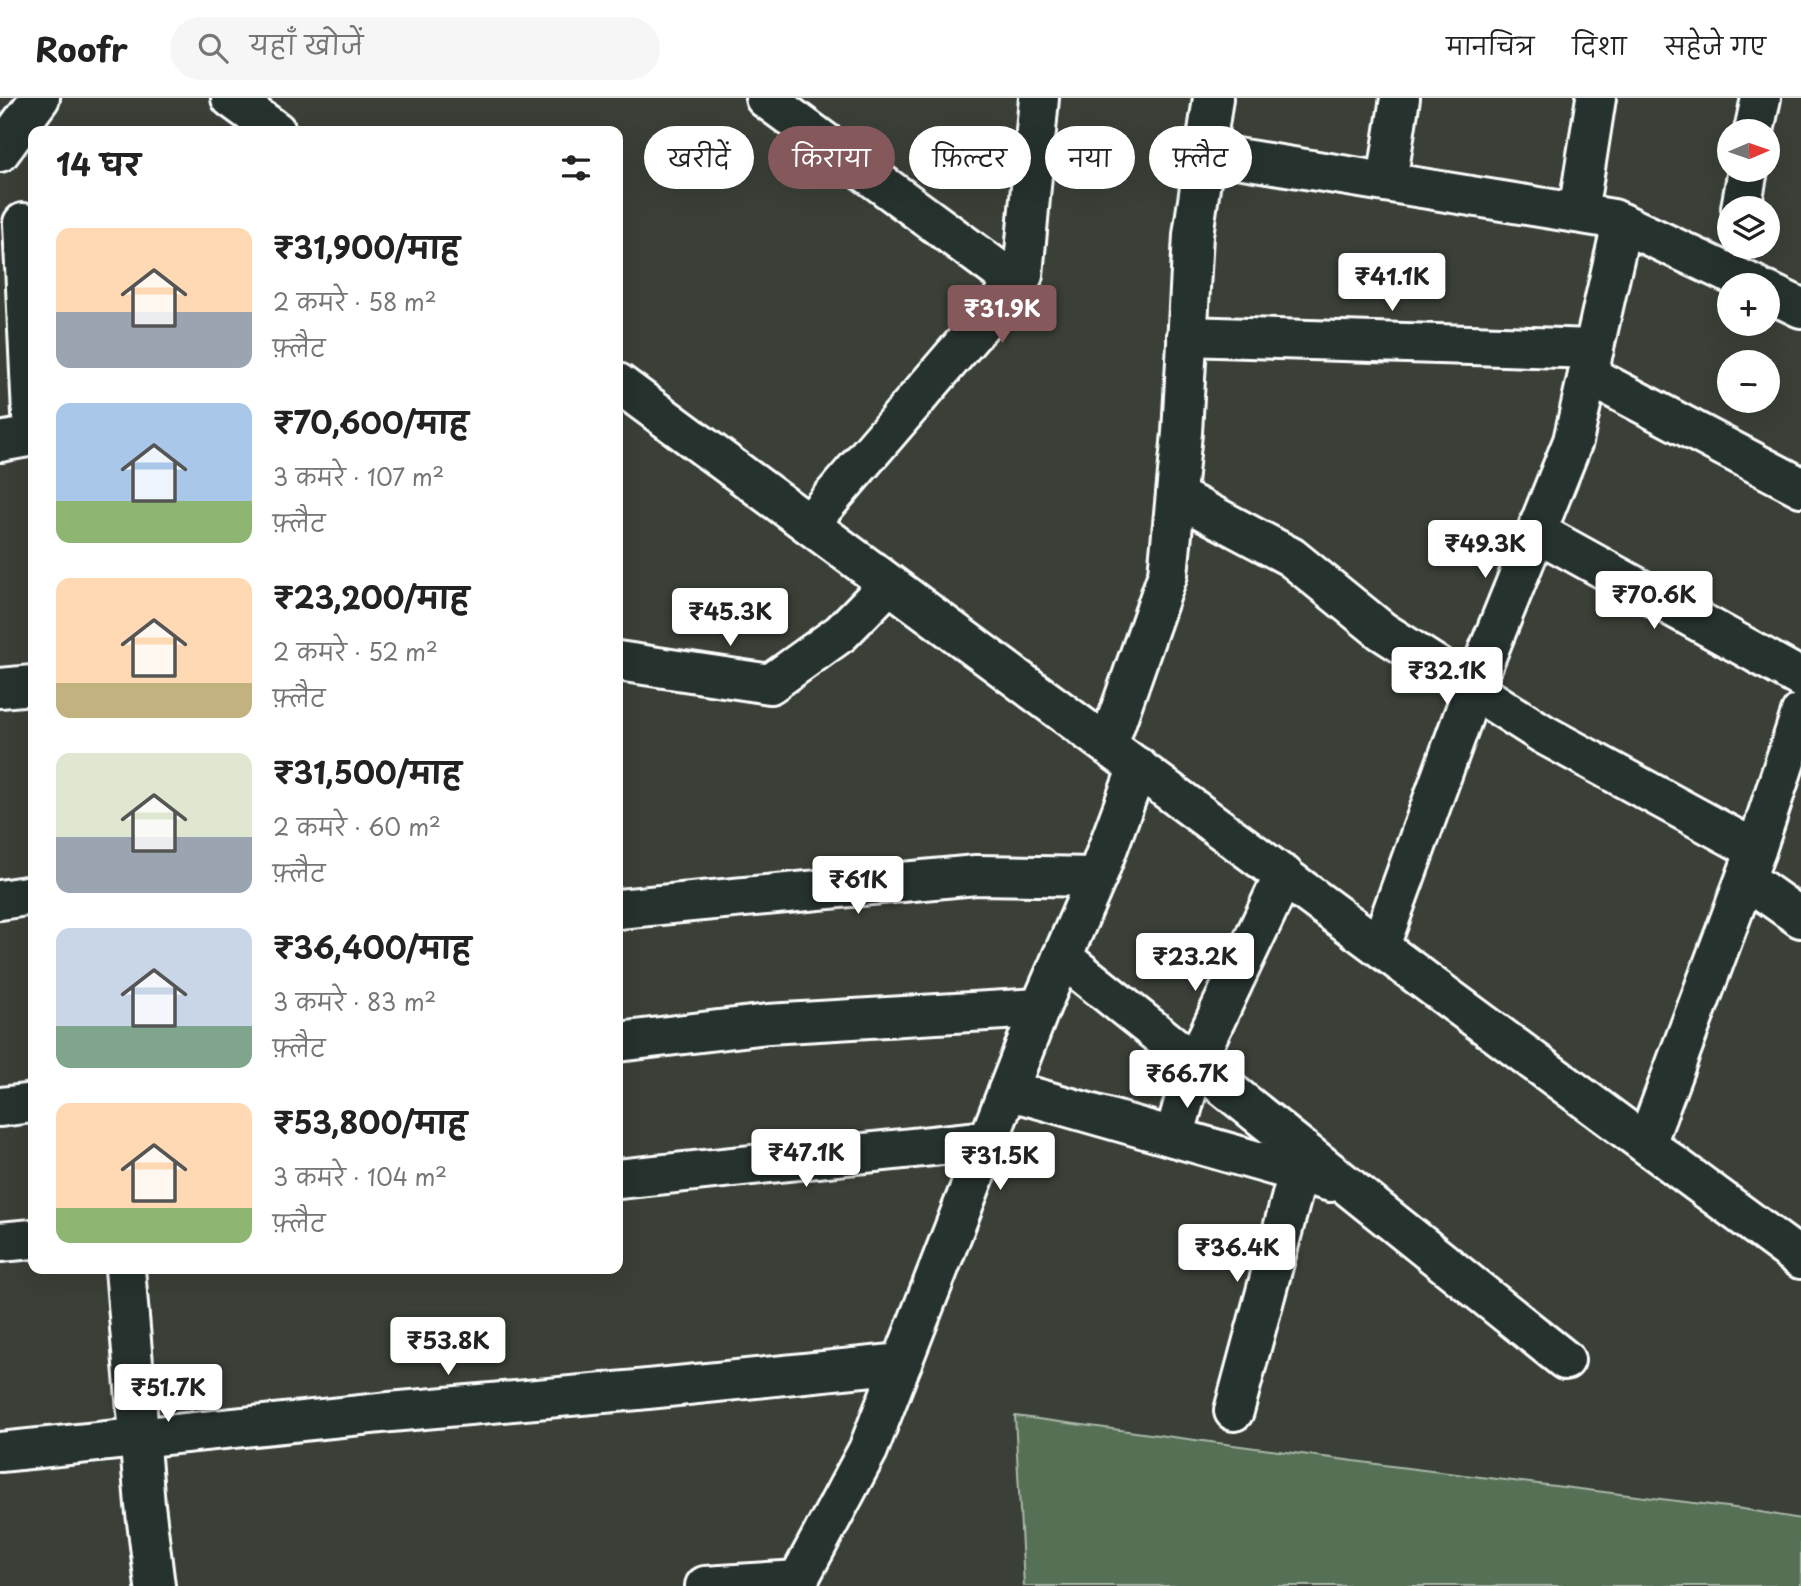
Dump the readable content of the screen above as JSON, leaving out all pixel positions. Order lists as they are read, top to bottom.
{
  "north": "right",
  "page": {
    "header": "Roofr",
    "search": "यहाँ खोजें",
    "nav": ["मानचित्र", "दिशा", "सहेजे गए"],
    "map_buttons": ["+", "−"],
    "chip": [
      "खरीदें",
      "किराया",
      "फ़िल्टर",
      "नया",
      "फ़्लैट"
    ],
    "heading": "14 घर",
    "list": [
      {
        "name": "₹31,900/माह",
        "note": "2 कमरे · 58 m² · फ़्लैट"
      },
      {
        "name": "₹70,600/माह",
        "note": "3 कमरे · 107 m² · फ़्लैट"
      },
      {
        "name": "₹23,200/माह",
        "note": "2 कमरे · 52 m² · फ़्लैट"
      },
      {
        "name": "₹31,500/माह",
        "note": "2 कमरे · 60 m² · फ़्लैट"
      },
      {
        "name": "₹36,400/माह",
        "note": "3 कमरे · 83 m² · फ़्लैट"
      },
      {
        "name": "₹53,800/माह",
        "note": "3 कमरे · 104 m² · फ़्लैट"
      }
    ],
    "price": [
      "₹41.1K",
      "₹31.9K",
      "₹49.3K",
      "₹70.6K",
      "₹45.3K",
      "₹32.1K",
      "₹61K",
      "₹23.2K",
      "₹66.7K",
      "₹47.1K",
      "₹31.5K",
      "₹36.4K",
      "₹53.8K",
      "₹51.7K"
    ]
  }
}
